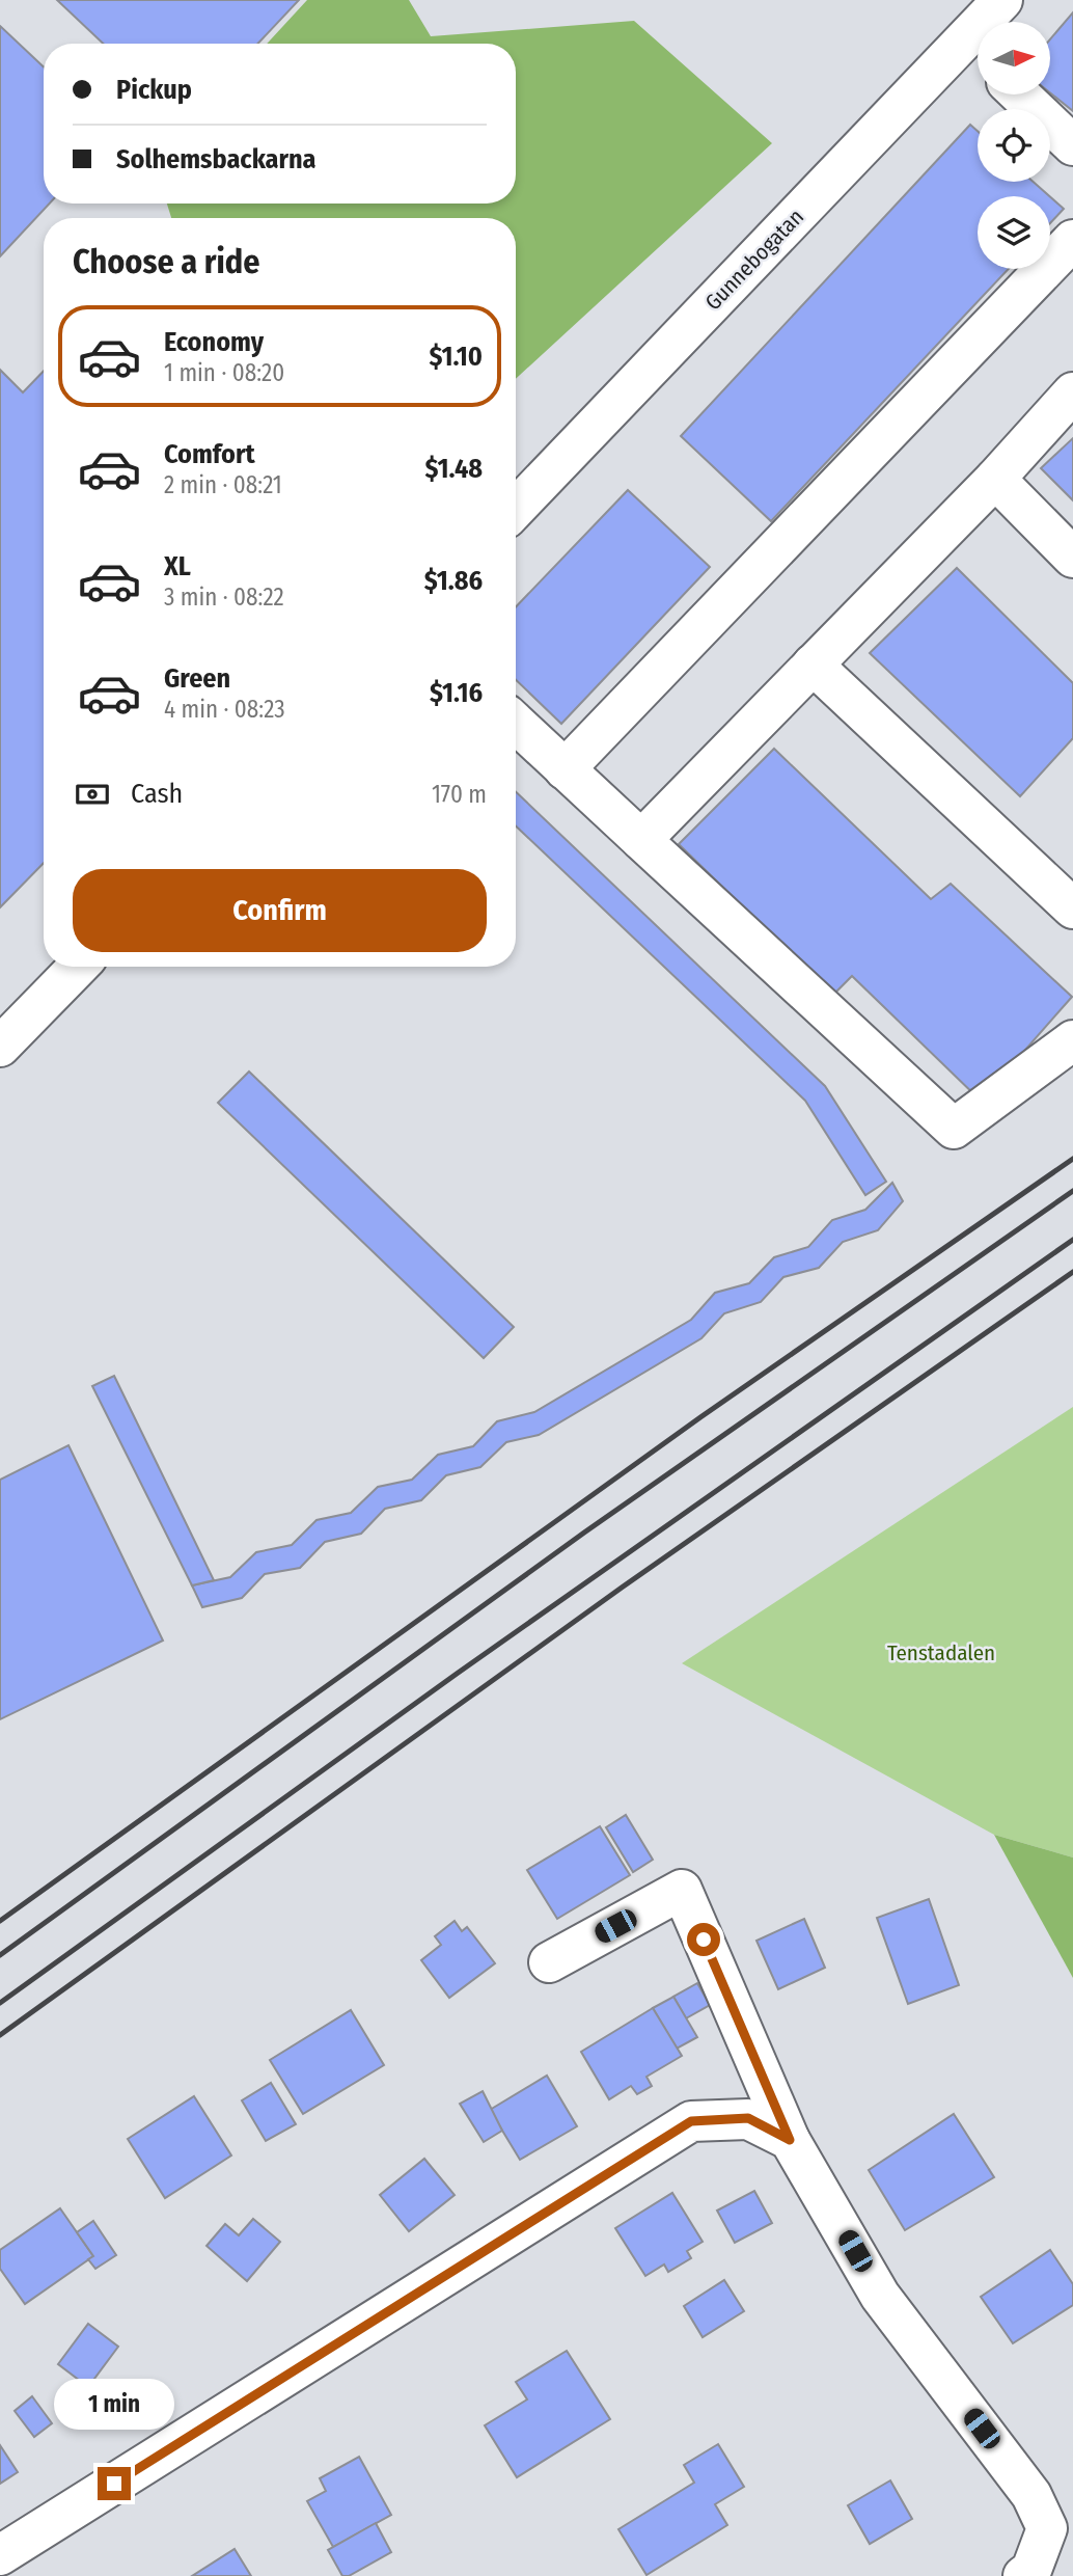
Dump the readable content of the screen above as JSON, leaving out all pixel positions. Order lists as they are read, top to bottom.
{
  "streets": {
    "street": ["Gunnebogatan"]
  },
  "parks": ["Tenstadalen"],
  "north": "right",
  "page": {
    "banner": ["Pickup", "Solhemsbackarna"],
    "heading": "Choose a ride",
    "list": [
      {
        "name": "Economy",
        "note": "1 min · 08:20",
        "value": "$1.10"
      },
      {
        "name": "Comfort",
        "note": "2 min · 08:21",
        "value": "$1.48"
      },
      {
        "name": "XL",
        "note": "3 min · 08:22",
        "value": "$1.86"
      },
      {
        "name": "Green",
        "note": "4 min · 08:23",
        "value": "$1.16"
      }
    ],
    "pay": ["Cash", "170 m"],
    "buttons": "Confirm",
    "bubble": "1 min"
  }
}
